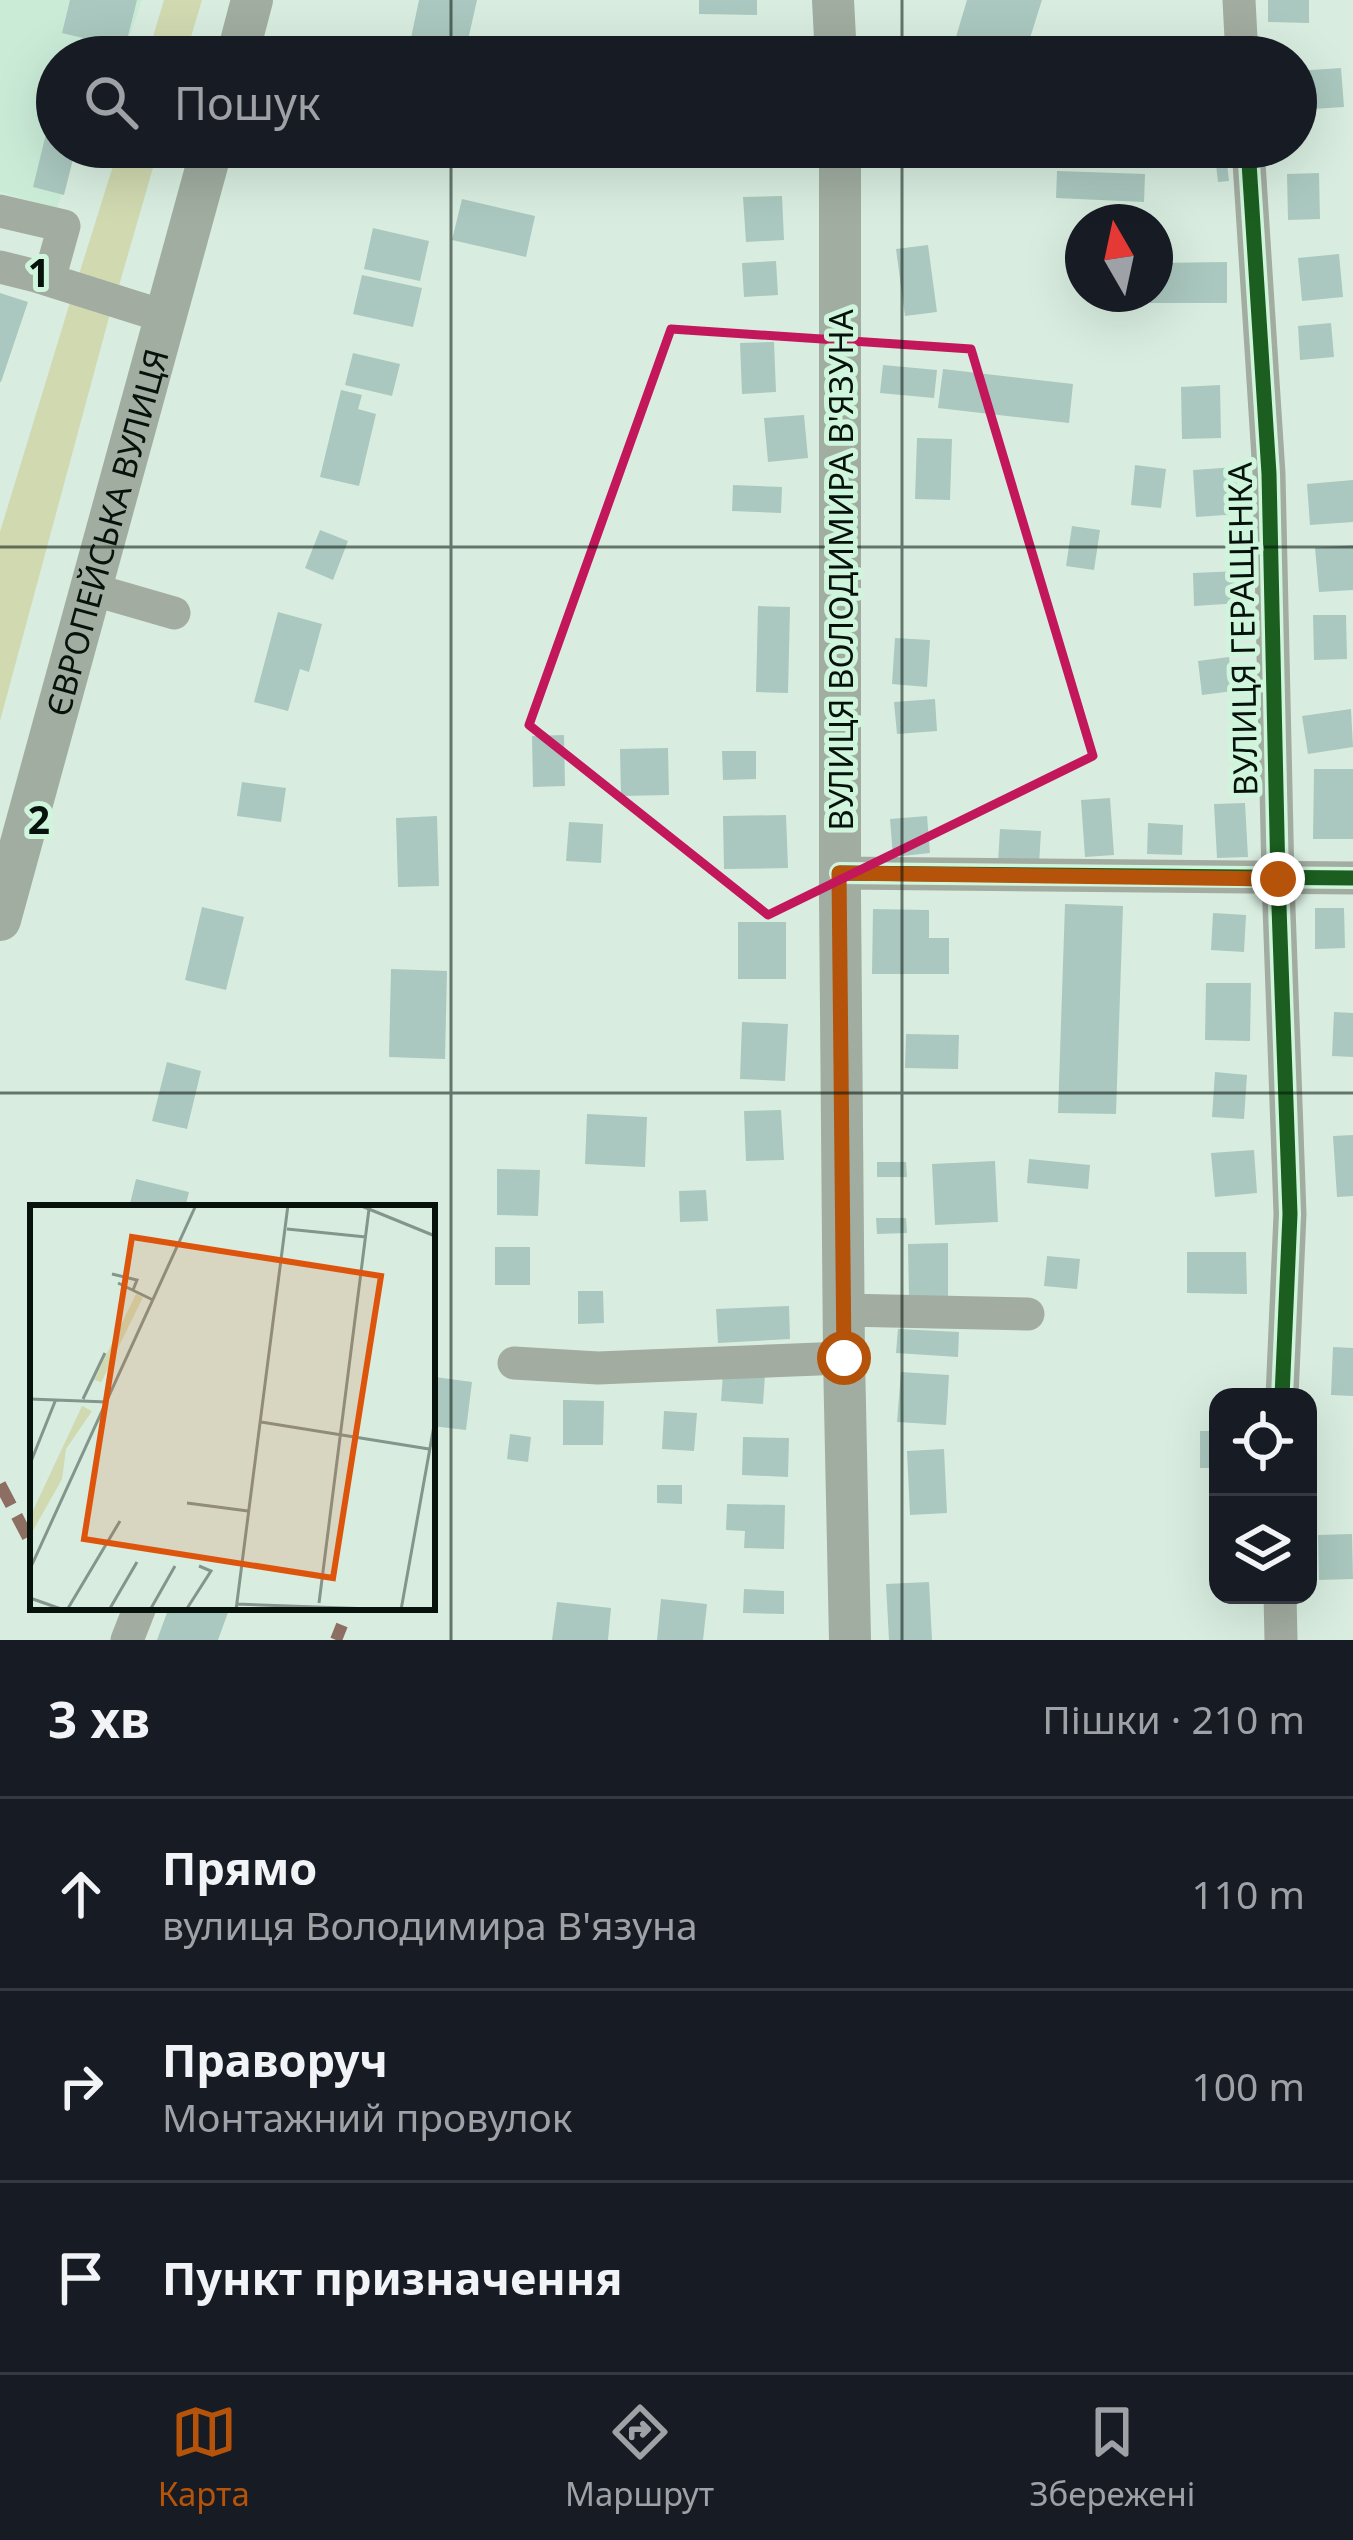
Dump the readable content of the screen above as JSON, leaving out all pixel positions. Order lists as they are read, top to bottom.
{
  "streets": {
    "main road": ["ЄВРОПЕЙСЬКА ВУЛИЦЯ", "ВУЛИЦЯ ВОЛОДИМИРА В'ЯЗУНА"],
    "street": ["ВУЛИЦЯ ГЕРАЩЕНКА"]
  },
  "north": "top",
  "page": {
    "search": "Пошук",
    "heading": ["3 хв", "Пішки · 210 m"],
    "list": [
      ["Прямо", "вулиця Володимира В'язуна", "110 m"],
      ["Праворуч", "Монтажний провулок", "100 m"],
      "Пункт призначення"
    ],
    "nav": ["Карта", "Маршрут", "Збережені"]
  },
  "grid": {
    "rows": ["1", "2"]
  }
}
